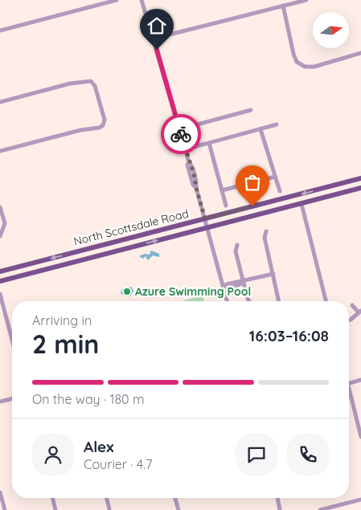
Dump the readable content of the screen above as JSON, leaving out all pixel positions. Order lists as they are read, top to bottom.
{
  "streets": {
    "main road": ["North Scottsdale Road"]
  },
  "places": ["Azure Swimming Pool"],
  "north": "right",
  "page": {
    "heading": ["2 min", "Arriving in", "16:03–16:08"],
    "panel": ["Alex", "Courier · 4.7"],
    "bar": "On the way · 180 m"
  }
}
